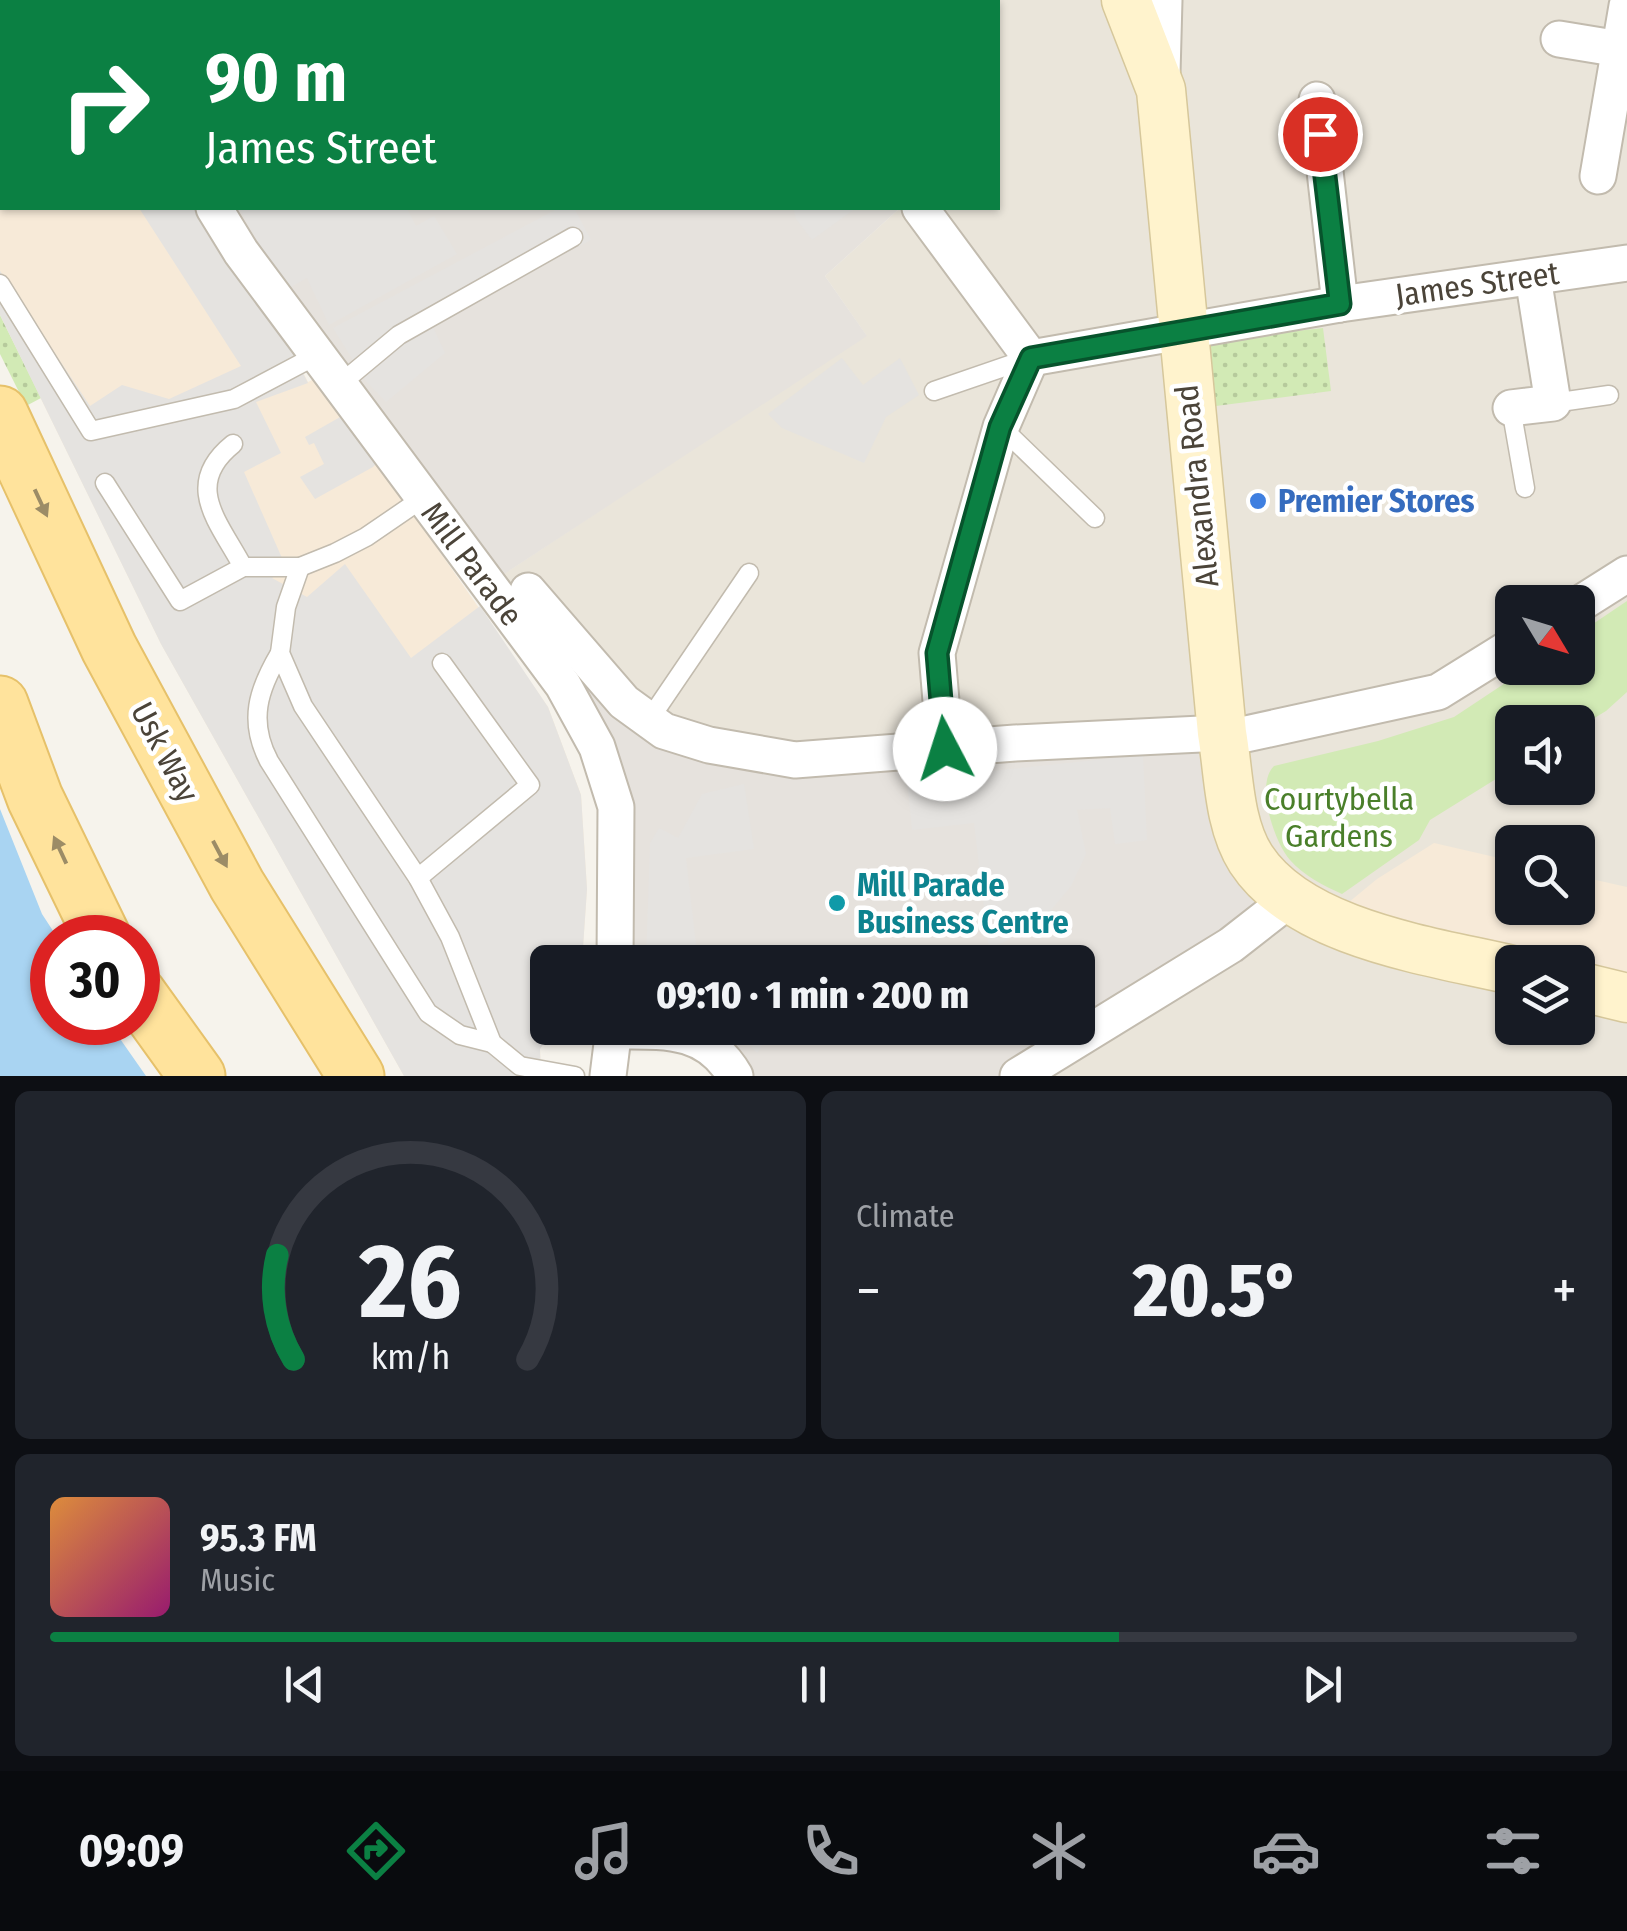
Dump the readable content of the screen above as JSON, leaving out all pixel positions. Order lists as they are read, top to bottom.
{
  "streets": {
    "main road": ["Usk Way"],
    "street": ["James Street", "Alexandra Road", "Mill Parade"]
  },
  "crossings": [
    ["James Street", "Alexandra Road"],
    ["Alexandra Road", "Mill Parade"]
  ],
  "parks": ["Courtybella Gardens"],
  "places": ["Premier Stores", "Mill Parade Business Centre"],
  "north": "bottom right",
  "page": {
    "turn": ["90 m", "James Street"],
    "limit": "30",
    "trip": "09:10 · 1 min · 200 m",
    "tile": "Climate",
    "heat": ["−", "20.5°", "+"],
    "song": ["95.3 FM", "Music"],
    "tabs": "09:09",
    "gauge": ["26", "km/h"]
  }
}
